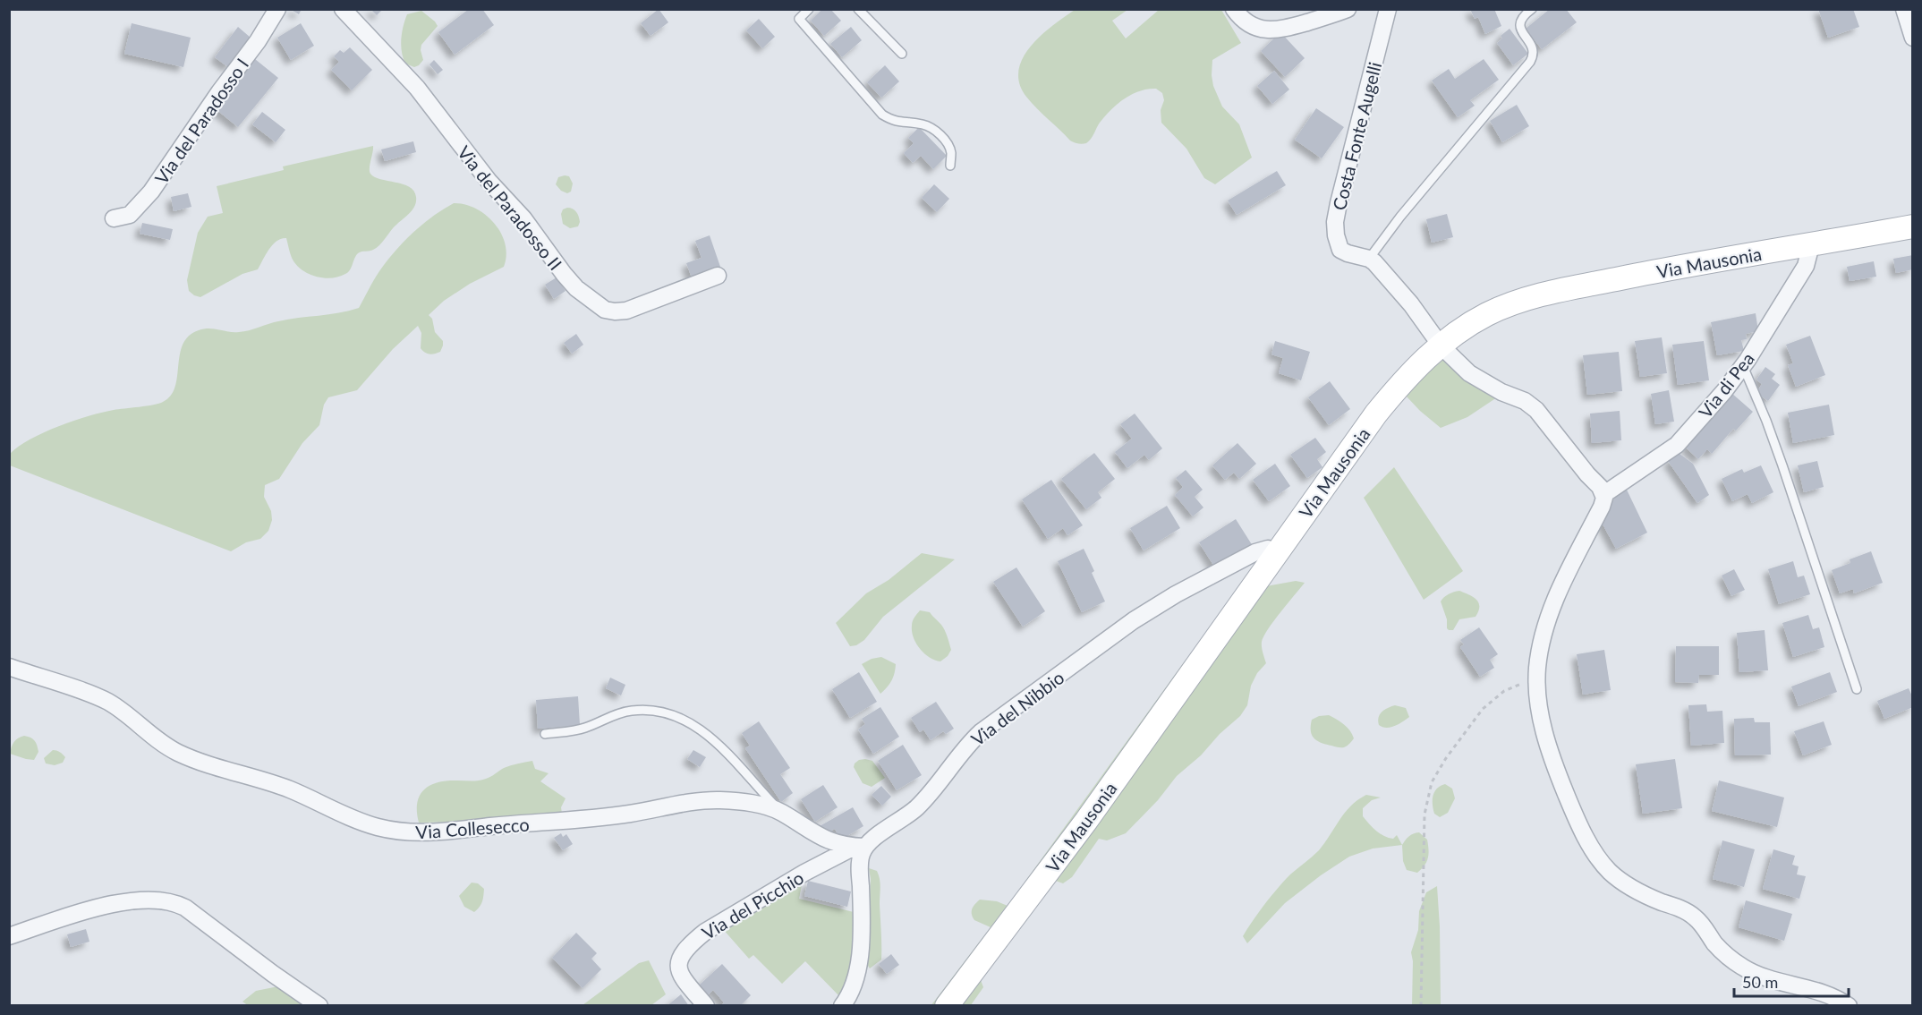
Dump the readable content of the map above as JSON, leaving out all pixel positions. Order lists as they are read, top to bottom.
{
  "streets": {
    "main road": ["Via Mausonia"],
    "street": [
      "Via del Paradosso I",
      "Costa Fonte Augelli",
      "Via del Paradosso II",
      "Via di Pea",
      "Via del Nibbio",
      "Via Collesecco",
      "Via del Picchio"
    ]
  },
  "crossings": [
    ["Via Mausonia", "Via di Pea"],
    ["Via Mausonia", "Via del Nibbio"],
    ["Via del Nibbio", "Via Collesecco"],
    ["Via del Nibbio", "Via del Picchio"],
    ["Via Collesecco", "Via del Picchio"]
  ],
  "scale_bar": "50 m"
}
